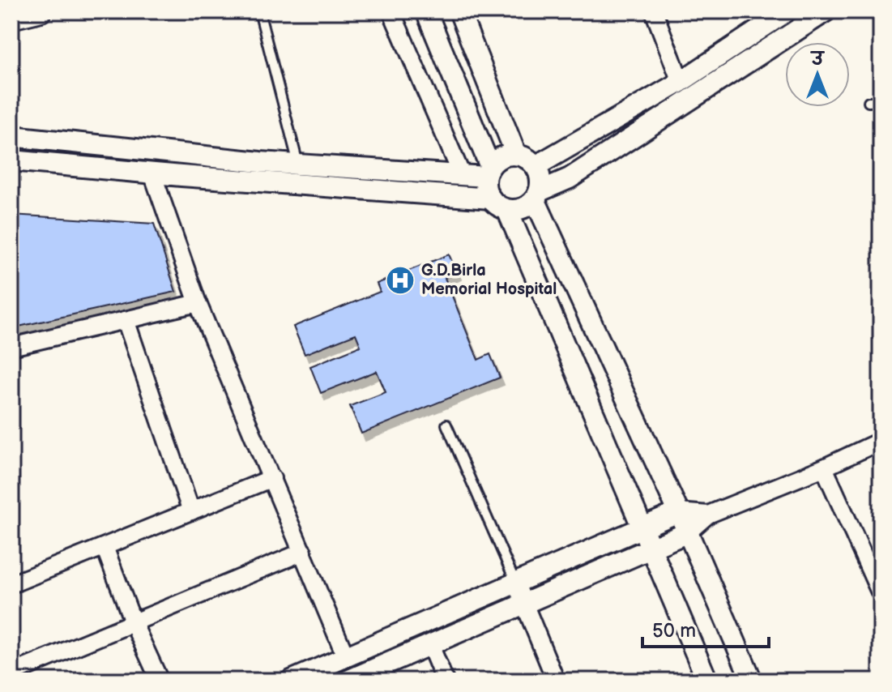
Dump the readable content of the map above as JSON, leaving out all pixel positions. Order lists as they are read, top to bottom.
{
  "places": {
    "hospital": ["G.D.Birla Memorial Hospital"]
  },
  "scale_bar": "50 m",
  "north": "top"
}
